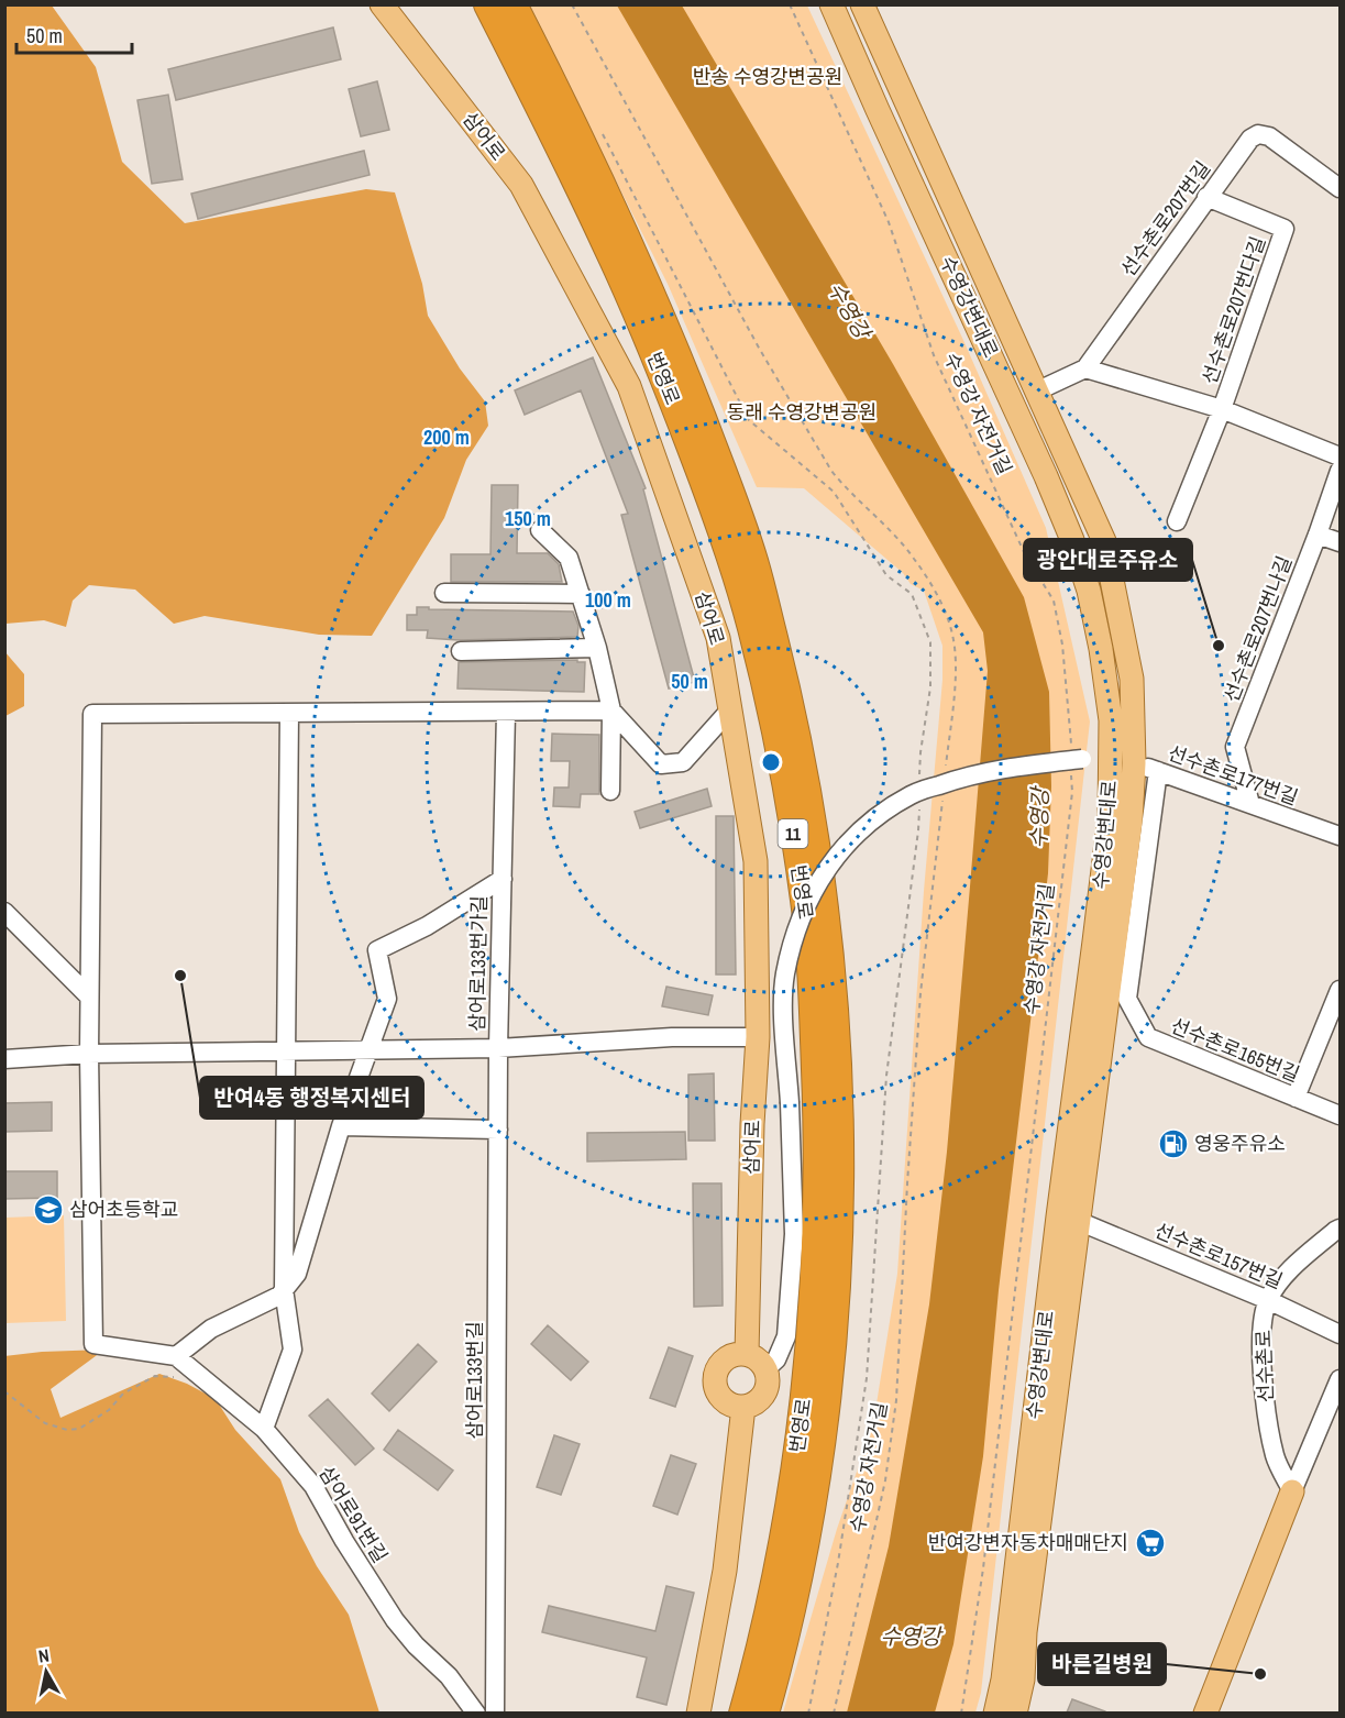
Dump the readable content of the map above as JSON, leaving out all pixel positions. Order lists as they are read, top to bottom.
{
  "streets": {
    "highway": ["번영로", "11"],
    "main road": ["삼어로", "수영강변대로"],
    "street": [
      "선수촌로207번길",
      "선수촌로207번다길",
      "선수촌로207번나길",
      "선수촌로177번길",
      "삼어로133번가길",
      "선수촌로165번길",
      "선수촌로157번길",
      "선수촌로",
      "삼어로133번길",
      "삼어로91번길"
    ],
    "path": ["수영강 자전거길"]
  },
  "crossings": [
    ["선수촌로207번길", "수영강변대로"],
    ["선수촌로207번길", "선수촌로207번다길"],
    ["수영강변대로", "선수촌로177번길"],
    ["수영강변대로", "선수촌로157번길"],
    ["선수촌로207번나길", "선수촌로177번길"],
    ["선수촌로177번길", "선수촌로165번길"],
    ["삼어로133번가길", "삼어로133번길"],
    ["선수촌로157번길", "선수촌로"]
  ],
  "water": ["수영강"],
  "parks": ["반송 수영강변공원", "동래 수영강변공원"],
  "places": {
    "other": ["광안대로주유소", "반여4동 행정복지센터", "바른길병원"],
    "fuel station": ["영웅주유소"],
    "school or university": ["삼어초등학교"],
    "supermarket": ["반여강변자동차매매단지"]
  },
  "scale_bar": "50 m",
  "north": "top",
  "rings": [
    "200 m",
    "150 m",
    "100 m",
    "50 m"
  ]
}
